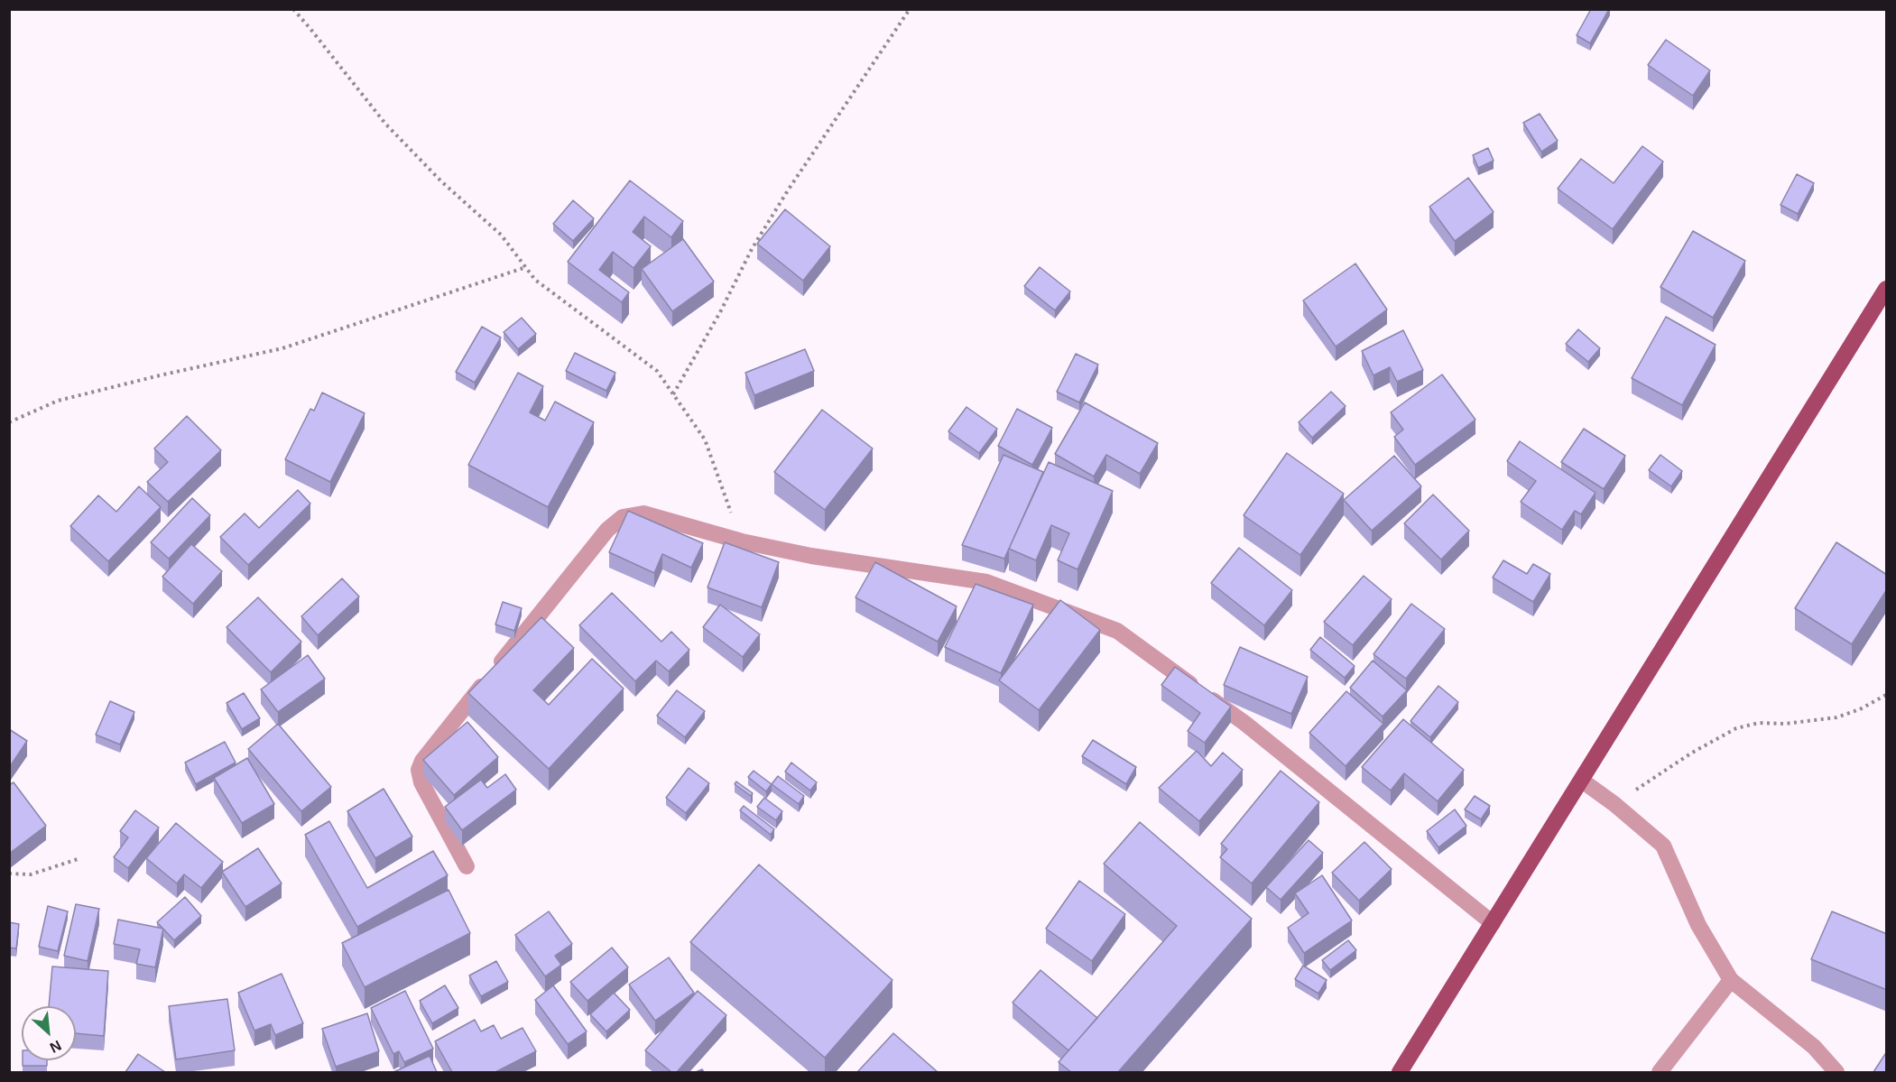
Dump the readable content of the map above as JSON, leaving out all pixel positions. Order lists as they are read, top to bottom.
{
  "north": "bottom right"
}
